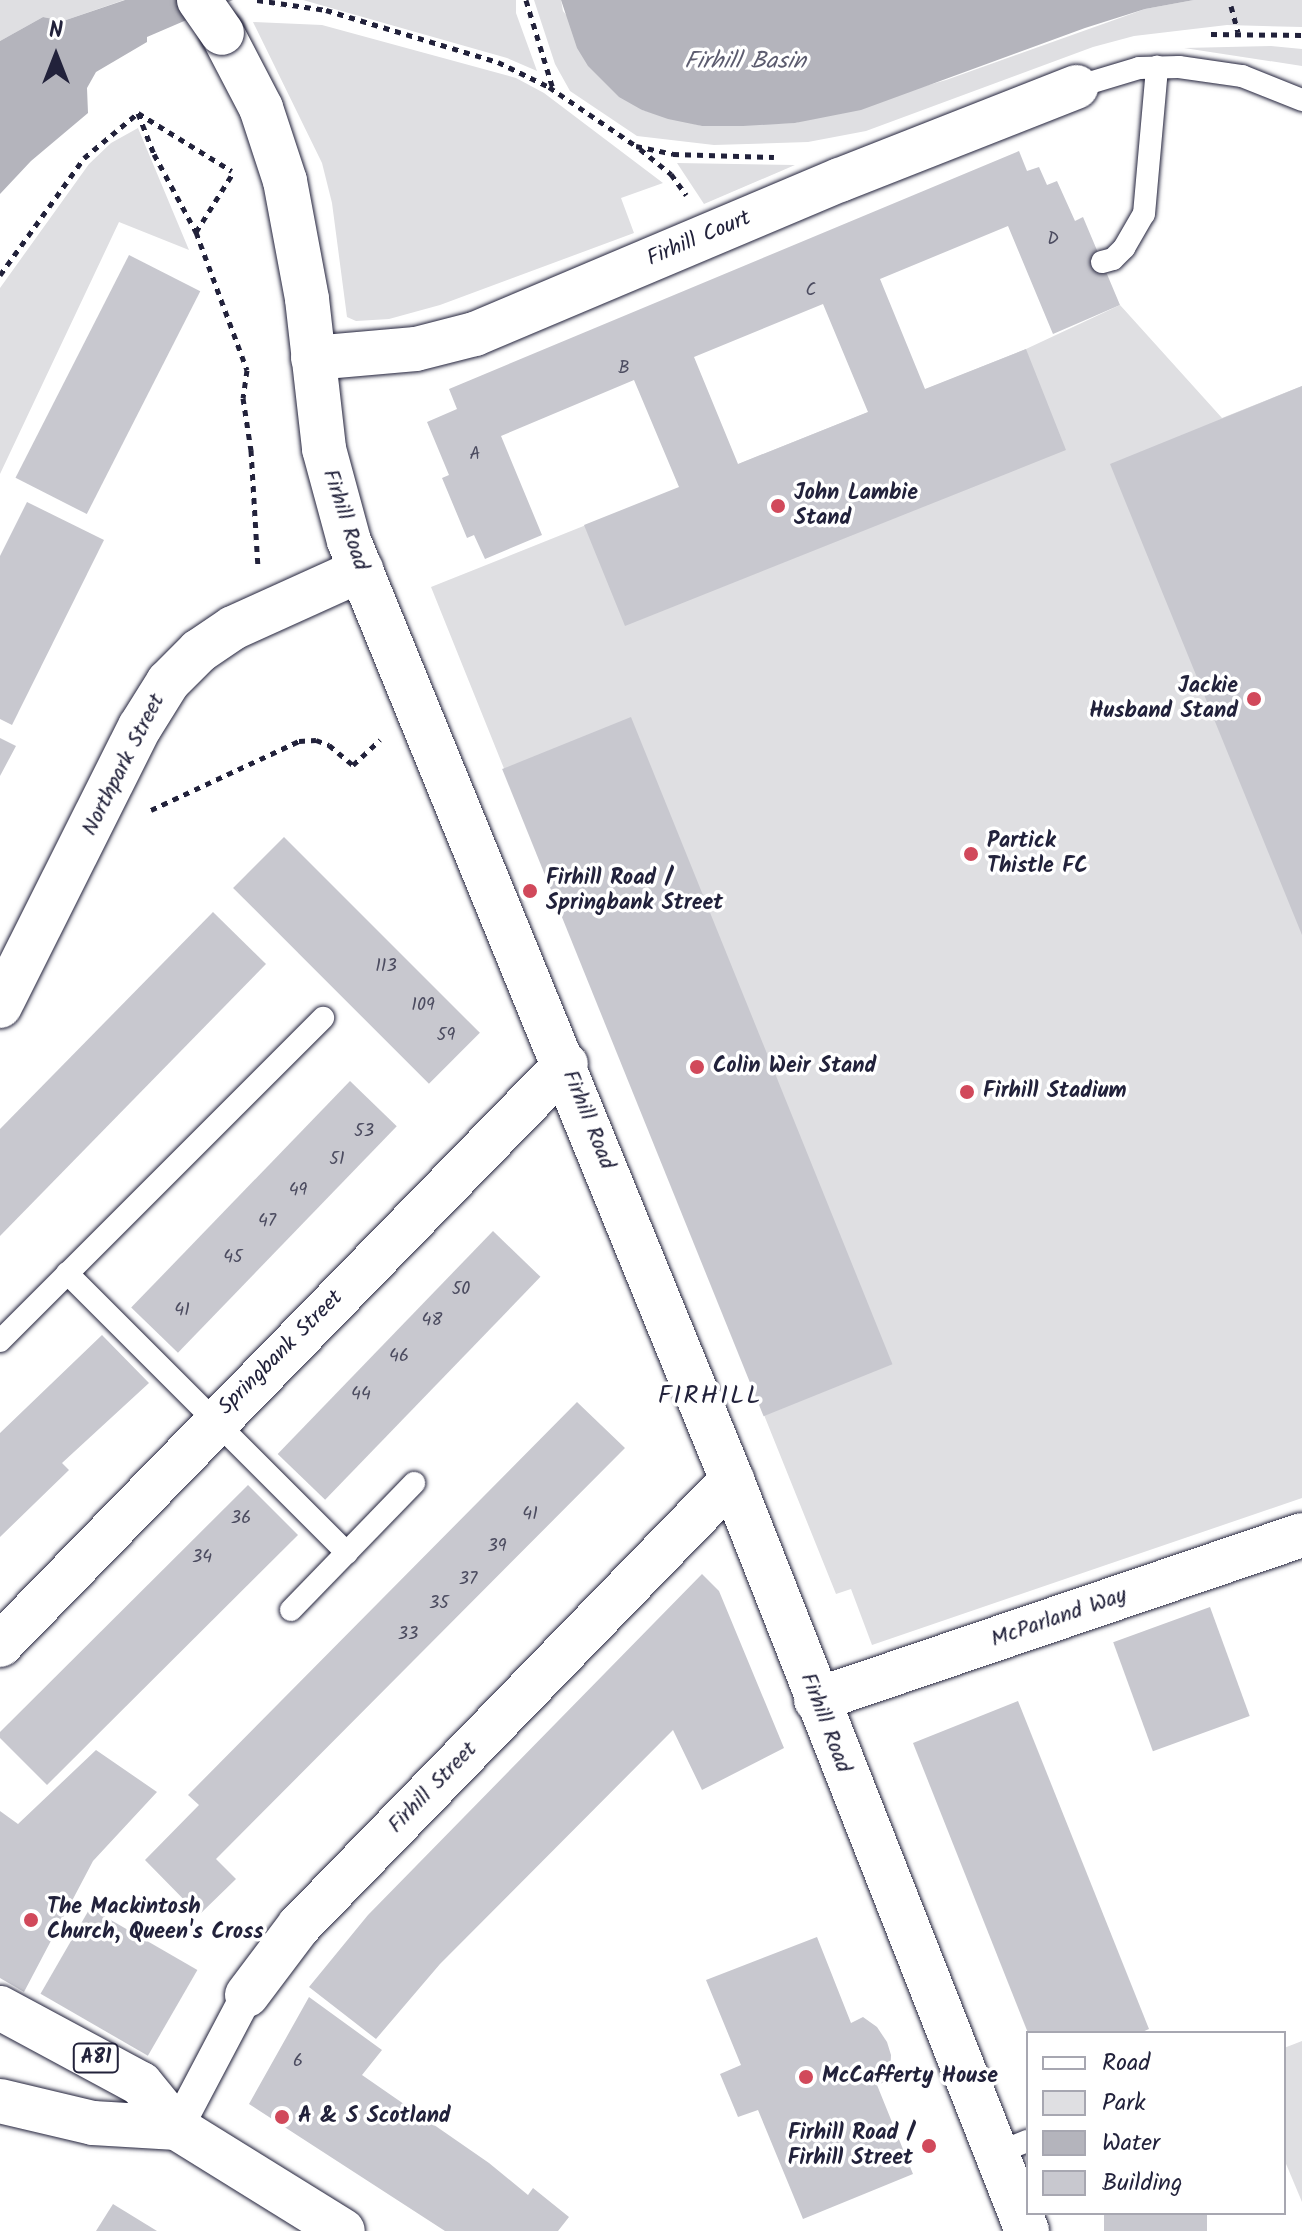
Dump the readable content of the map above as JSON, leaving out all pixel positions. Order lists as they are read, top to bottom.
{
  "streets": {
    "street": [
      "Firhill Court",
      "Firhill Road",
      "Northpark Street",
      "Springbank Street",
      "McParland Way",
      "Firhill Street",
      "A81"
    ]
  },
  "crossings": [
    ["Firhill Court", "Firhill Road"],
    ["Firhill Road", "Northpark Street"],
    ["Firhill Road", "Springbank Street"],
    ["Firhill Road", "McParland Way"],
    ["Firhill Road", "Firhill Street"],
    ["Firhill Street", "A81"]
  ],
  "districts": ["FIRHILL"],
  "water": ["Firhill Basin"],
  "places": [
    "John Lambie Stand",
    "Jackie Husband Stand",
    "Partick Thistle FC",
    "Firhill Road / Springbank Street",
    "Colin Weir Stand",
    "Firhill Stadium",
    "The Mackintosh Church, Queen's Cross",
    "McCafferty House",
    "A & S Scotland",
    "Firhill Road / Firhill Street"
  ],
  "house_numbers": [
    "D",
    "C",
    "B",
    "A",
    "113",
    "109",
    "59",
    "53",
    "51",
    "49",
    "47",
    "45",
    "50",
    "41",
    "48",
    "46",
    "44",
    "41",
    "36",
    "39",
    "34",
    "37",
    "35",
    "33",
    "6"
  ],
  "legend": [
    "Road",
    "Park",
    "Water",
    "Building"
  ],
  "north": "top"
}
